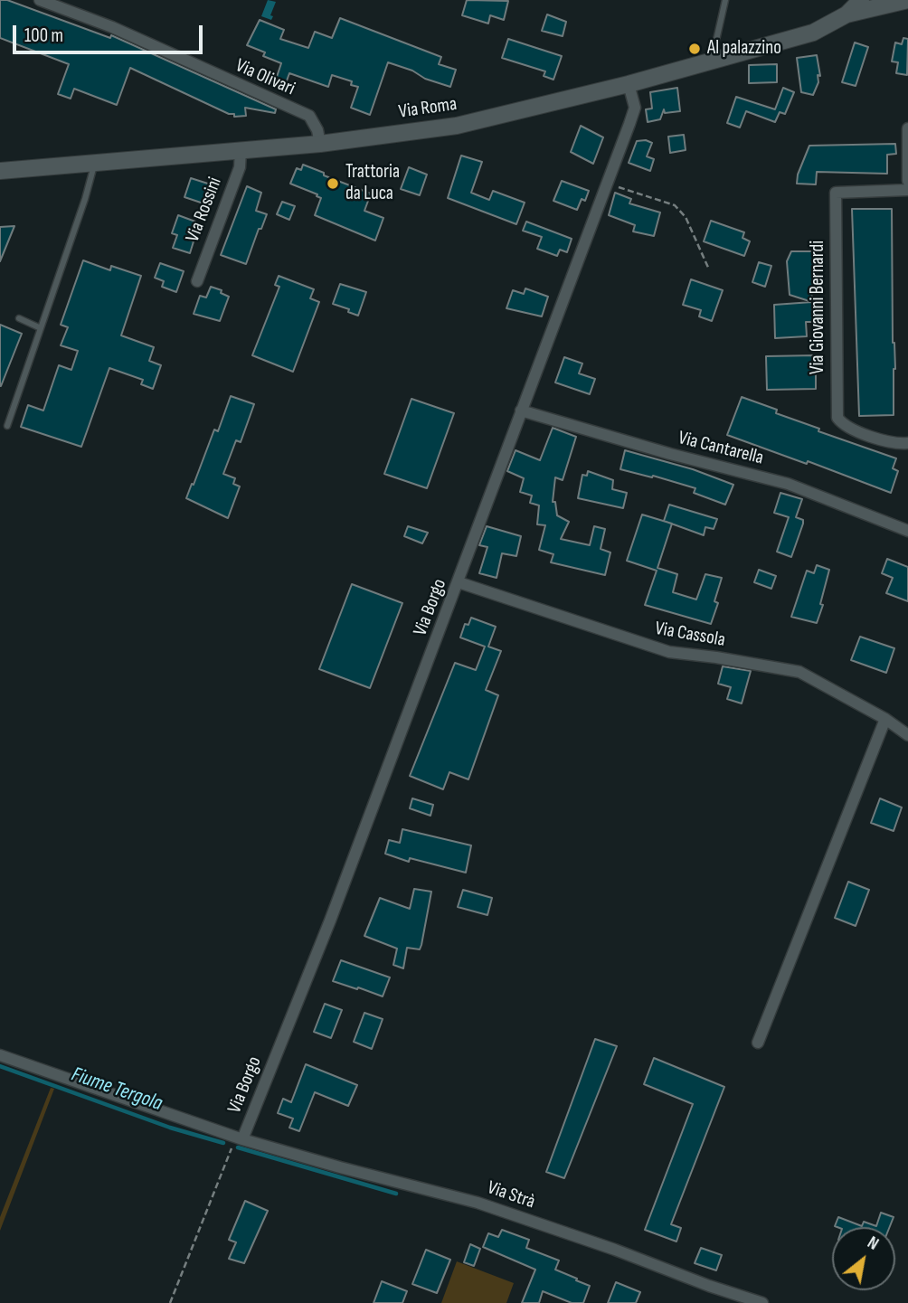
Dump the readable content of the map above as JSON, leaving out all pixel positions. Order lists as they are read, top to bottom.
{
  "streets": {
    "main road": ["Via Roma"],
    "street": [
      "Via Olivari",
      "Via Rossini",
      "Via Giovanni Bernardi",
      "Via Cantarella",
      "Via Borgo",
      "Via Cassola",
      "Via Strà"
    ]
  },
  "crossings": [
    ["Via Olivari", "Via Roma"],
    ["Via Roma", "Via Rossini"],
    ["Via Roma", "Via Borgo"],
    ["Via Cantarella", "Via Borgo"],
    ["Via Borgo", "Via Cassola"],
    ["Via Borgo", "Via Strà"]
  ],
  "water": ["Fiume Tergola"],
  "places": ["Al palazzino", "Trattoria da Luca"],
  "scale_bar": "100 m",
  "north": "top right"
}
